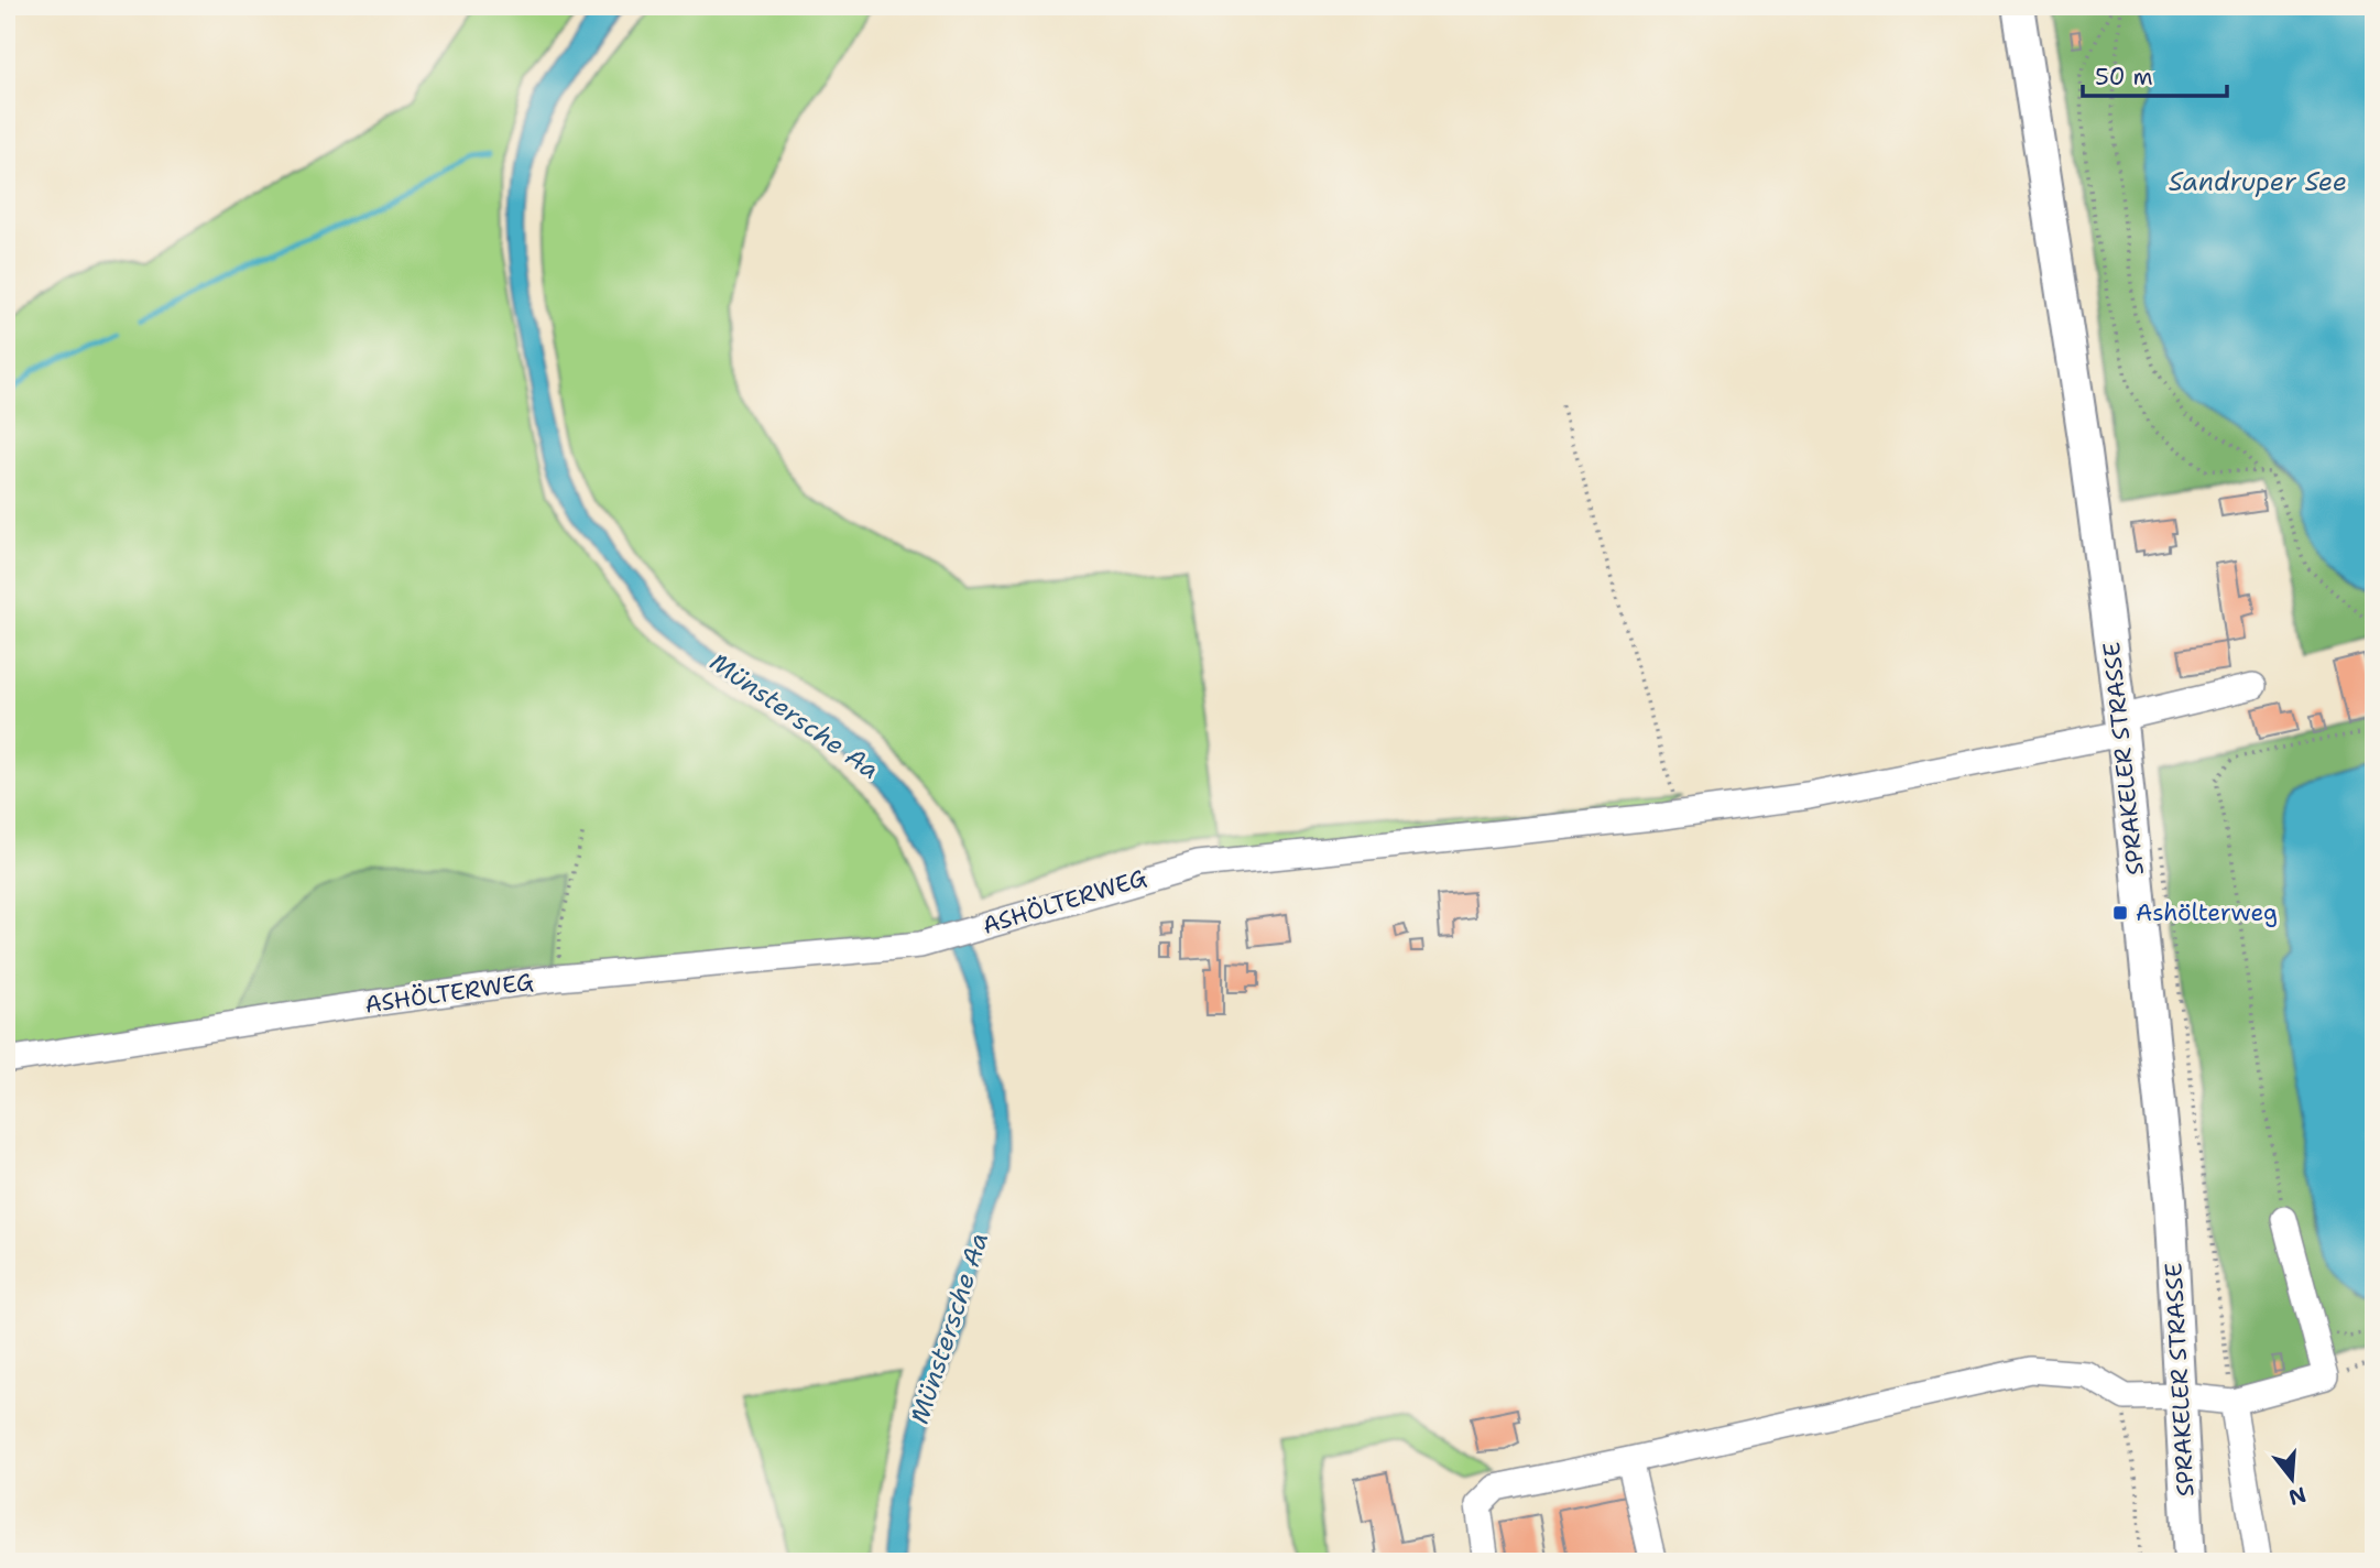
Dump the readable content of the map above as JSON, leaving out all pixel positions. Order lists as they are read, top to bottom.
{
  "streets": {
    "main road": ["SPRAKELER STRASSE"],
    "street": ["ASHÖLTERWEG"]
  },
  "crossings": [
    ["SPRAKELER STRASSE", "ASHÖLTERWEG"]
  ],
  "water": ["Sandruper See", "Münstersche Aa"],
  "places": {
    "transit": ["Ashölterweg"]
  },
  "scale_bar": "50 m",
  "north": "bottom"
}
